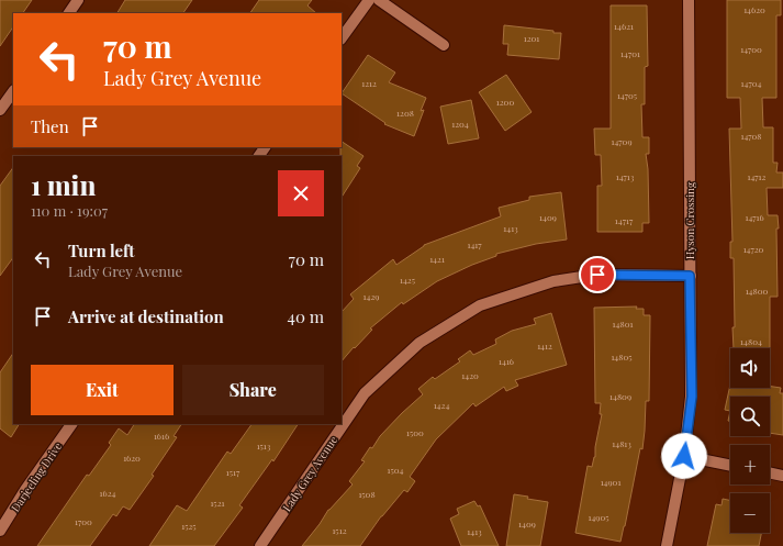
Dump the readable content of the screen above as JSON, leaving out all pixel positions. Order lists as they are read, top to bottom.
{
  "streets": {
    "street": ["Hyson Crossing", "Lady Grey Avenue", "Darjeeling Drive"]
  },
  "crossings": [
    ["Hyson Crossing", "Lady Grey Avenue"]
  ],
  "house_numbers": [
    "14620",
    "14621",
    "1201",
    "14700",
    "14701",
    "1212",
    "14704",
    "14705",
    "1200",
    "1208",
    "1204",
    "14708",
    "14709",
    "14713",
    "14712",
    "1409",
    "14716",
    "14717",
    "1413",
    "1417",
    "14720",
    "1421",
    "1425",
    "14800",
    "1429",
    "14801",
    "14804",
    "1412",
    "14805",
    "1416",
    "1420",
    "14809",
    "1424",
    "1500",
    "1616",
    "14813",
    "1513",
    "1620",
    "1504",
    "1517",
    "14901",
    "1624",
    "1508",
    "1521",
    "14905",
    "1700",
    "1409",
    "1525",
    "1512",
    "1413"
  ],
  "page": {
    "turn": ["70 m", "Lady Grey Avenue"],
    "then": "Then",
    "heading": ["1 min", "110 m · 19:07"],
    "list": [
      {
        "name": "Turn left",
        "note": "Lady Grey Avenue",
        "value": "70 m"
      },
      {
        "name": "Arrive at destination",
        "value": "40 m"
      }
    ],
    "map_buttons": ["+", "−"],
    "buttons": ["Exit", "Share"]
  }
}
